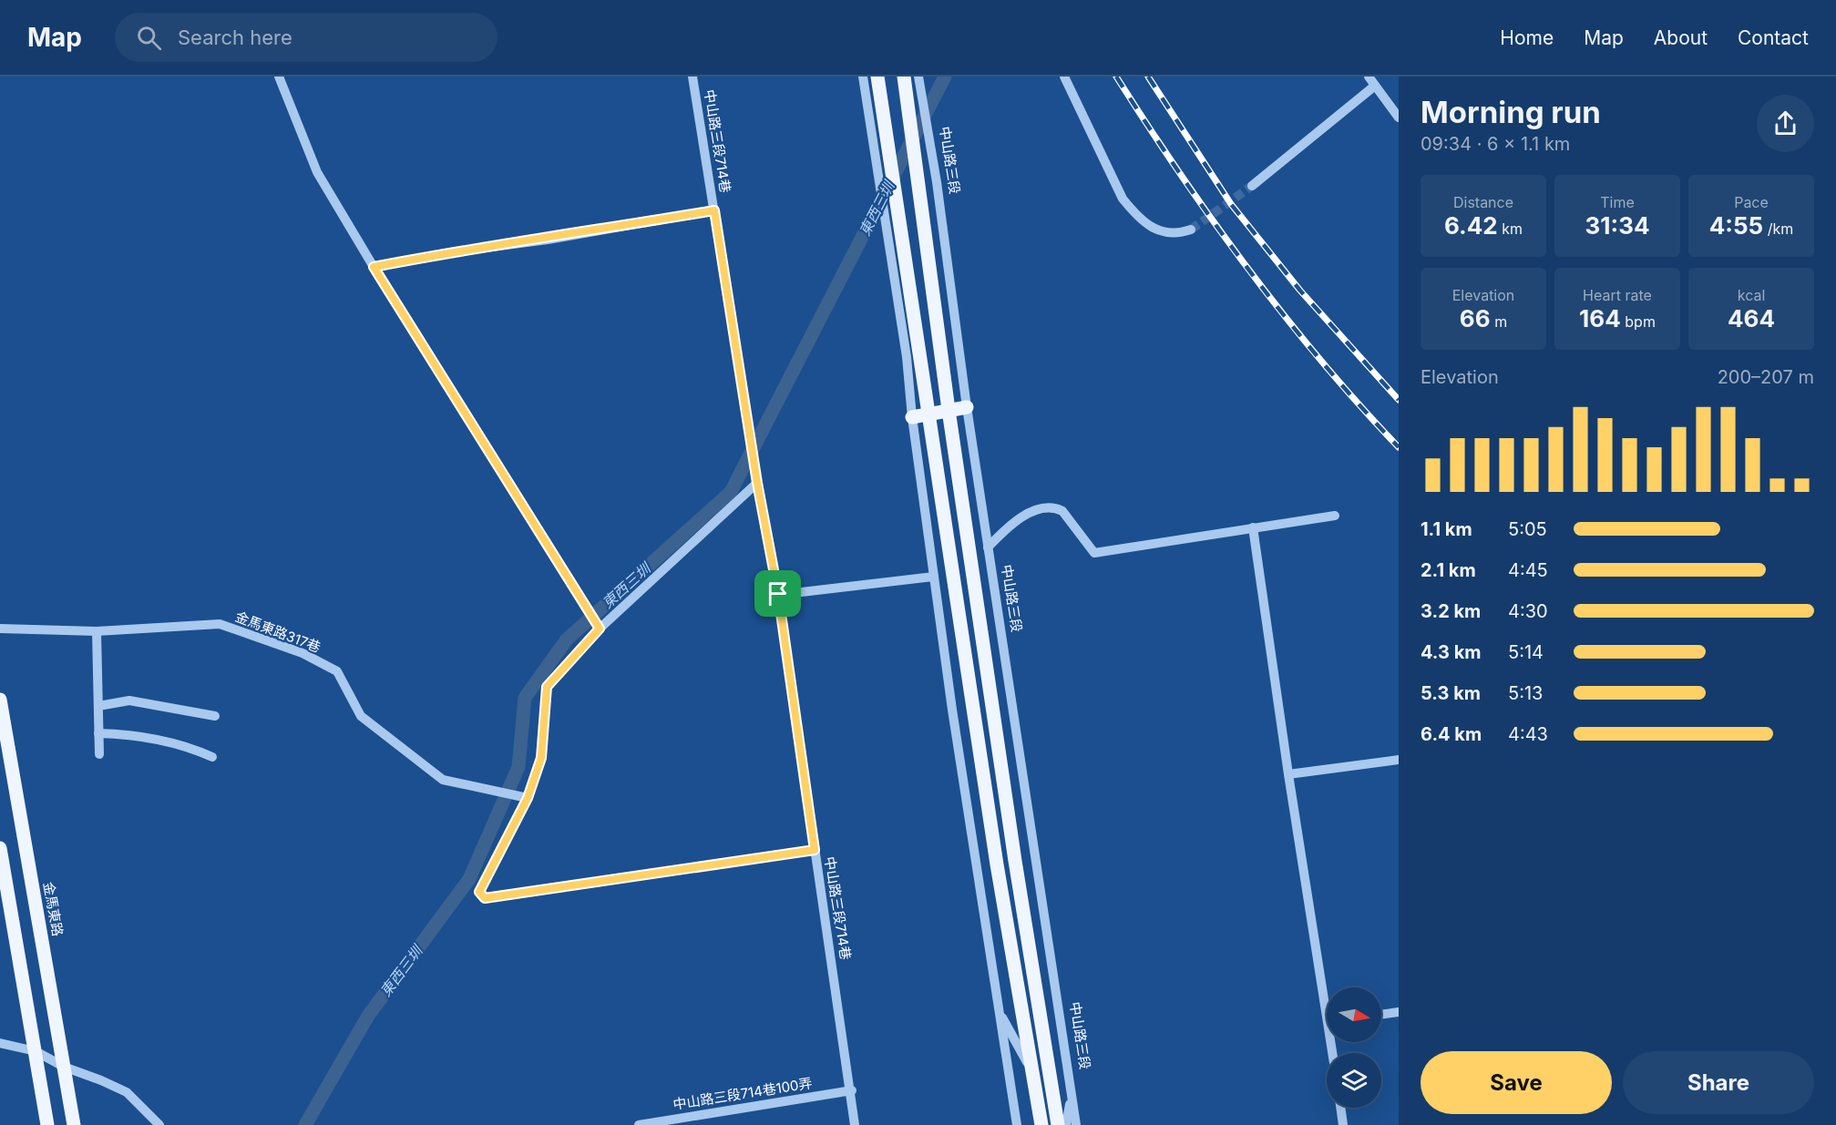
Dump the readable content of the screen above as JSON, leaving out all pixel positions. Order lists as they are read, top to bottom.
{
  "streets": {
    "main road": ["金馬東路"],
    "street": [
      "中山路三段714巷",
      "中山路三段",
      "金馬東路317巷",
      "中山路三段714巷100弄"
    ]
  },
  "crossings": [
    ["中山路三段714巷", "中山路三段714巷100弄"]
  ],
  "water": ["東西三圳"],
  "north": "right",
  "page": {
    "header": "Map",
    "search": "Search here",
    "nav": [
      "Home",
      "Map",
      "About",
      "Contact"
    ],
    "heading": ["Morning run", "09:34 · 6 × 1.1 km"],
    "stats": [
      ["Distance", "6.42 km"],
      ["Time", "31:34"],
      ["Pace", "4:55 /km"],
      ["Elevation", "66 m"],
      ["Heart rate", "164 bpm"],
      ["kcal", "464"]
    ],
    "chart": ["Elevation", "200–207 m"],
    "list": [
      {
        "name": "1.1 km",
        "note": "5:05"
      },
      {
        "name": "2.1 km",
        "note": "4:45"
      },
      {
        "name": "3.2 km",
        "note": "4:30"
      },
      {
        "name": "4.3 km",
        "note": "5:14"
      },
      {
        "name": "5.3 km",
        "note": "5:13"
      },
      {
        "name": "6.4 km",
        "note": "4:43"
      }
    ],
    "buttons": ["Save", "Share"]
  }
}
